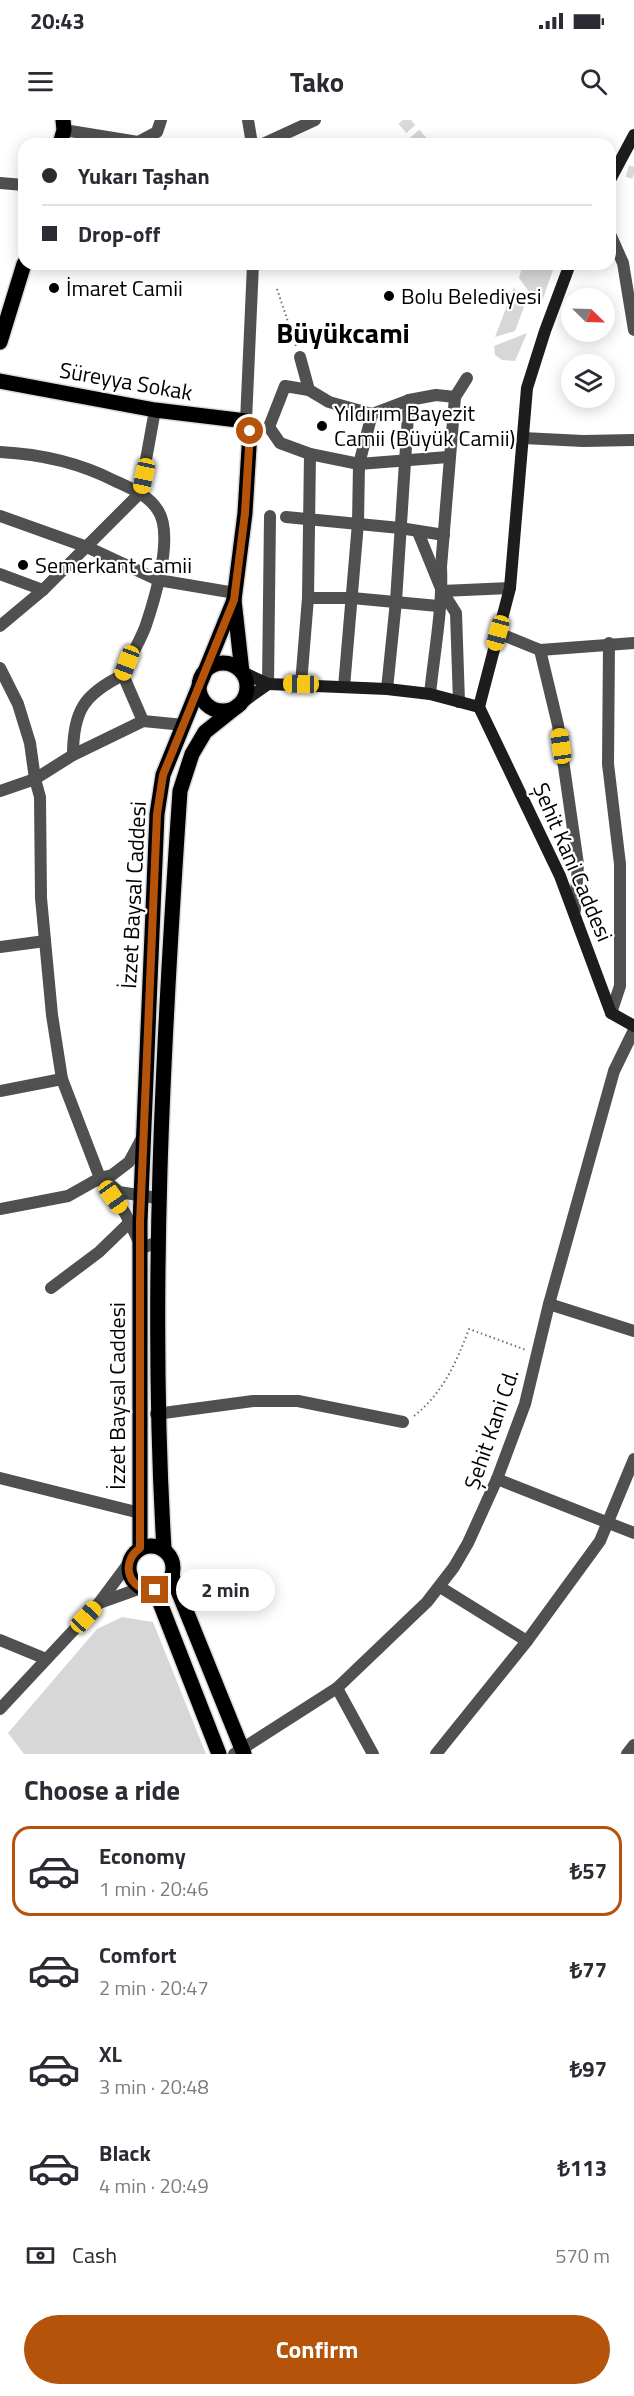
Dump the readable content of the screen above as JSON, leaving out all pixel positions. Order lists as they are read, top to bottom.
{
  "streets": {
    "main road": ["Süreyya Sokak", "Şehit Kani Caddesi", "İzzet Baysal Caddesi"],
    "street": ["Şehit Kani Cd."]
  },
  "crossings": [
    ["Süreyya Sokak", "İzzet Baysal Caddesi"]
  ],
  "districts": ["Büyükcami"],
  "places": [
    "İmaret Camii",
    "Bolu Belediyesi",
    "Yıldırım Bayezit Camii (Büyük Camii)",
    "Semerkant Camii"
  ],
  "north": "bottom right",
  "page": {
    "status": "20:43",
    "header": "Tako",
    "banner": ["Yukarı Taşhan", "Drop-off"],
    "bubble": "2 min",
    "heading": "Choose a ride",
    "list": [
      {
        "name": "Economy",
        "note": "1 min · 20:46",
        "value": "₺57"
      },
      {
        "name": "Comfort",
        "note": "2 min · 20:47",
        "value": "₺77"
      },
      {
        "name": "XL",
        "note": "3 min · 20:48",
        "value": "₺97"
      },
      {
        "name": "Black",
        "note": "4 min · 20:49",
        "value": "₺113"
      }
    ],
    "pay": ["Cash", "570 m"],
    "buttons": "Confirm"
  }
}
